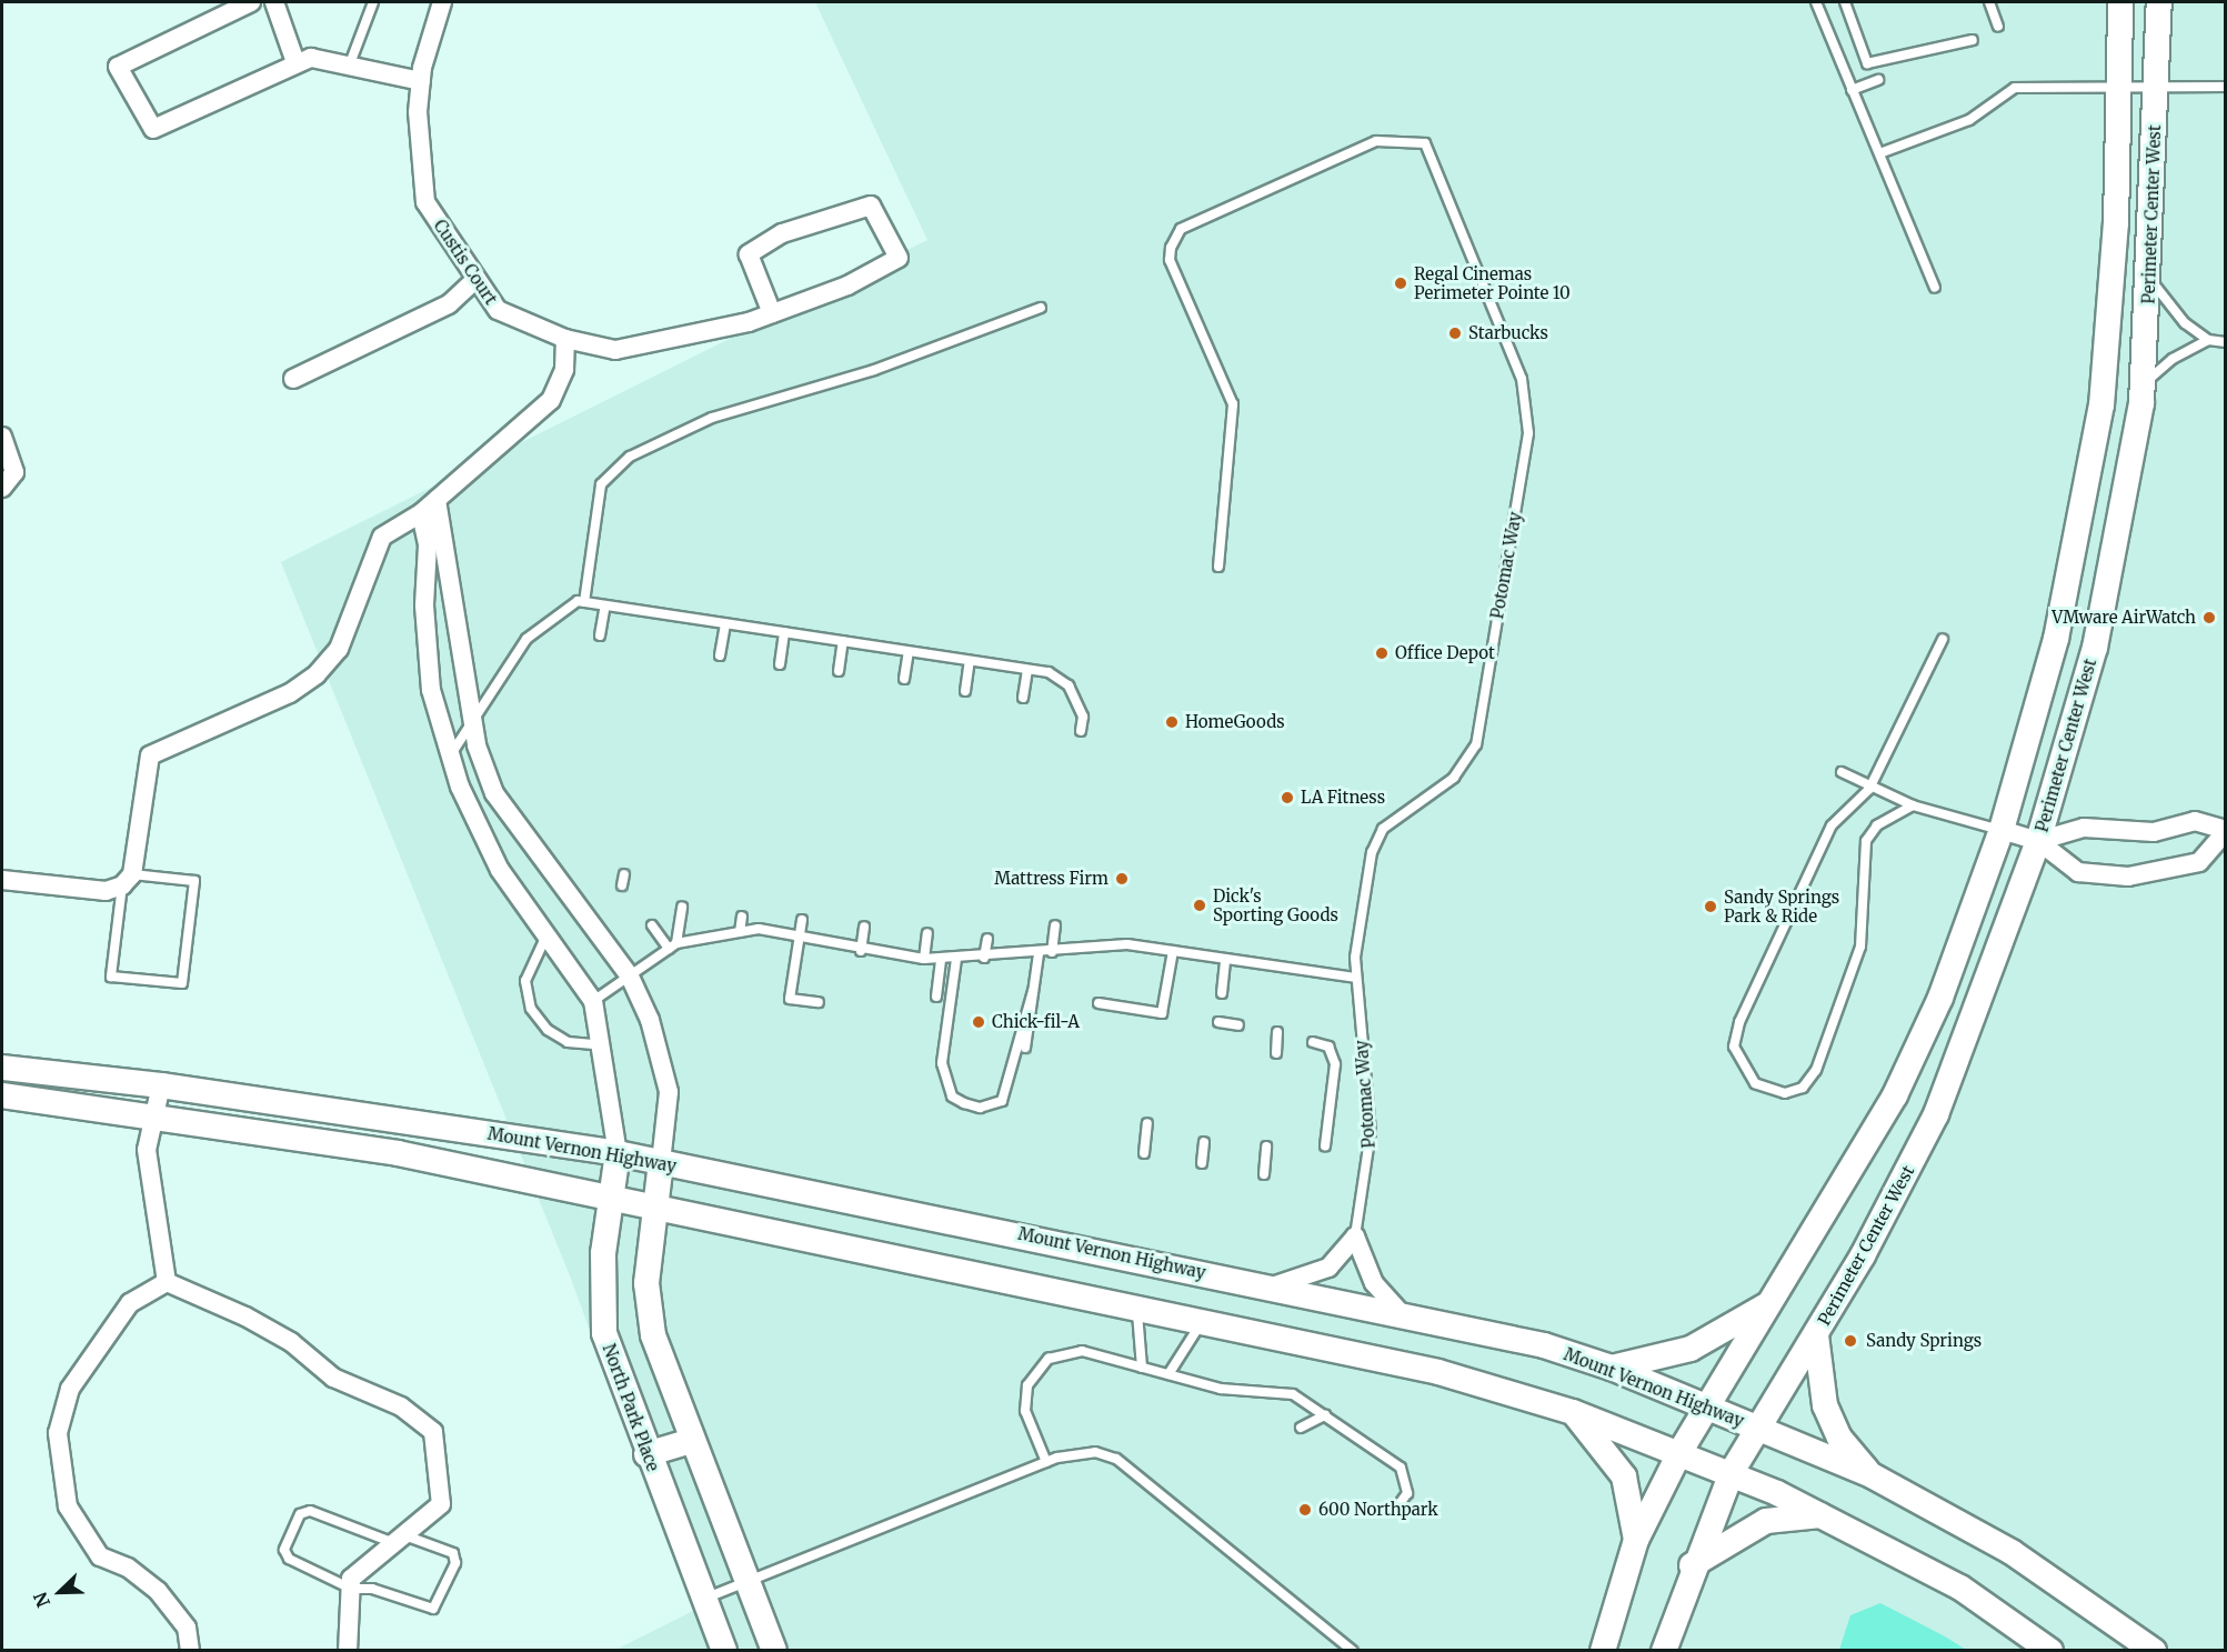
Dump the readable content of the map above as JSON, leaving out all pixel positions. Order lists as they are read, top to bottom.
{
  "streets": {
    "main road": ["Perimeter Center West", "Mount Vernon Highway", "North Park Place"],
    "street": ["Custis Court"],
    "lane": ["Potomac Way"]
  },
  "crossings": [
    ["Perimeter Center West", "Mount Vernon Highway"],
    ["Mount Vernon Highway", "North Park Place"]
  ],
  "places": [
    "Regal Cinemas Perimeter Pointe 10",
    "Starbucks",
    "VMware AirWatch",
    "Office Depot",
    "HomeGoods",
    "LA Fitness",
    "Mattress Firm",
    "Dick's Sporting Goods",
    "Sandy Springs Park & Ride",
    "Chick-fil-A",
    "Sandy Springs",
    "600 Northpark"
  ],
  "north": "bottom left"
}
